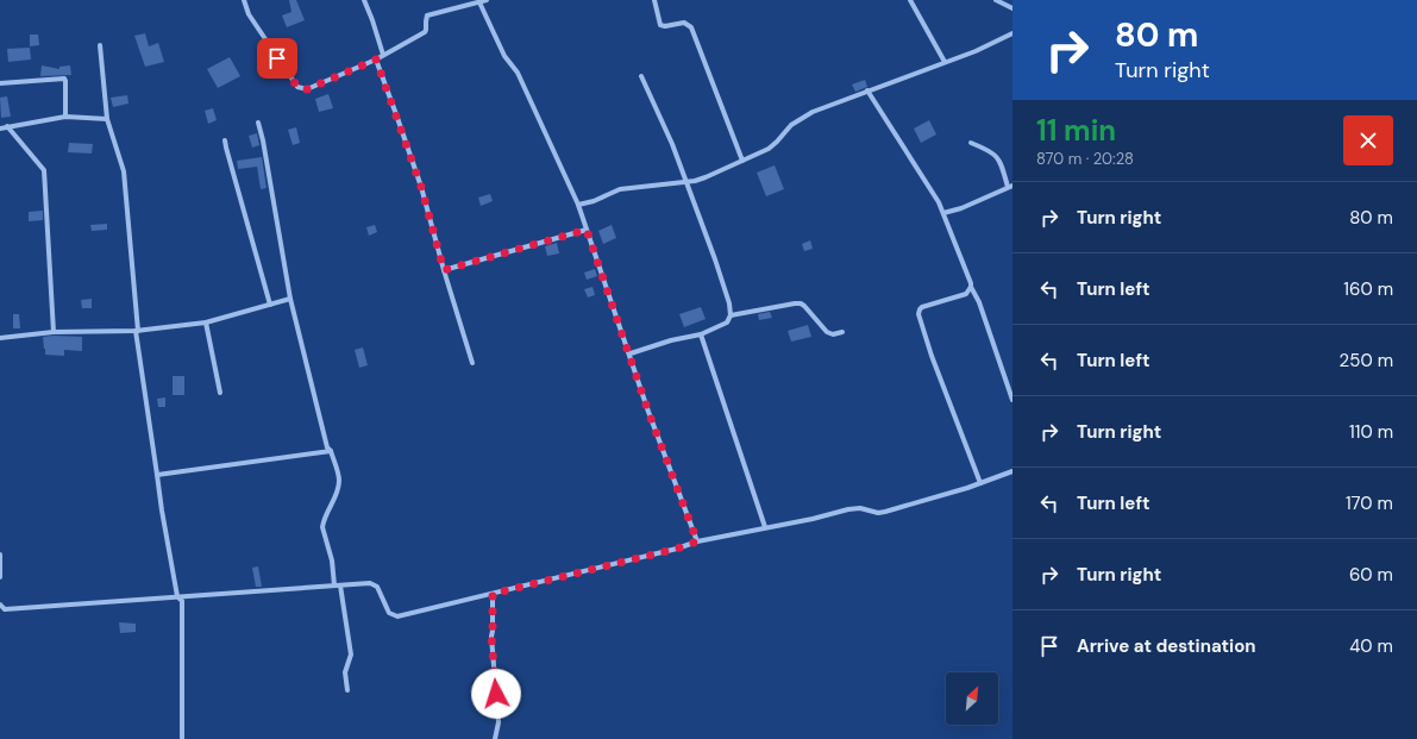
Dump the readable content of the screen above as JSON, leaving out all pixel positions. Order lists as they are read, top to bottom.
{
  "north": "top right",
  "page": {
    "turn": ["80 m", "Turn right"],
    "heading": ["11 min", "870 m · 20:28"],
    "list": [
      {
        "name": "Turn right",
        "value": "80 m"
      },
      {
        "name": "Turn left",
        "value": "160 m"
      },
      {
        "name": "Turn left",
        "value": "250 m"
      },
      {
        "name": "Turn right",
        "value": "110 m"
      },
      {
        "name": "Turn left",
        "value": "170 m"
      },
      {
        "name": "Turn right",
        "value": "60 m"
      },
      {
        "name": "Arrive at destination",
        "value": "40 m"
      }
    ]
  }
}
